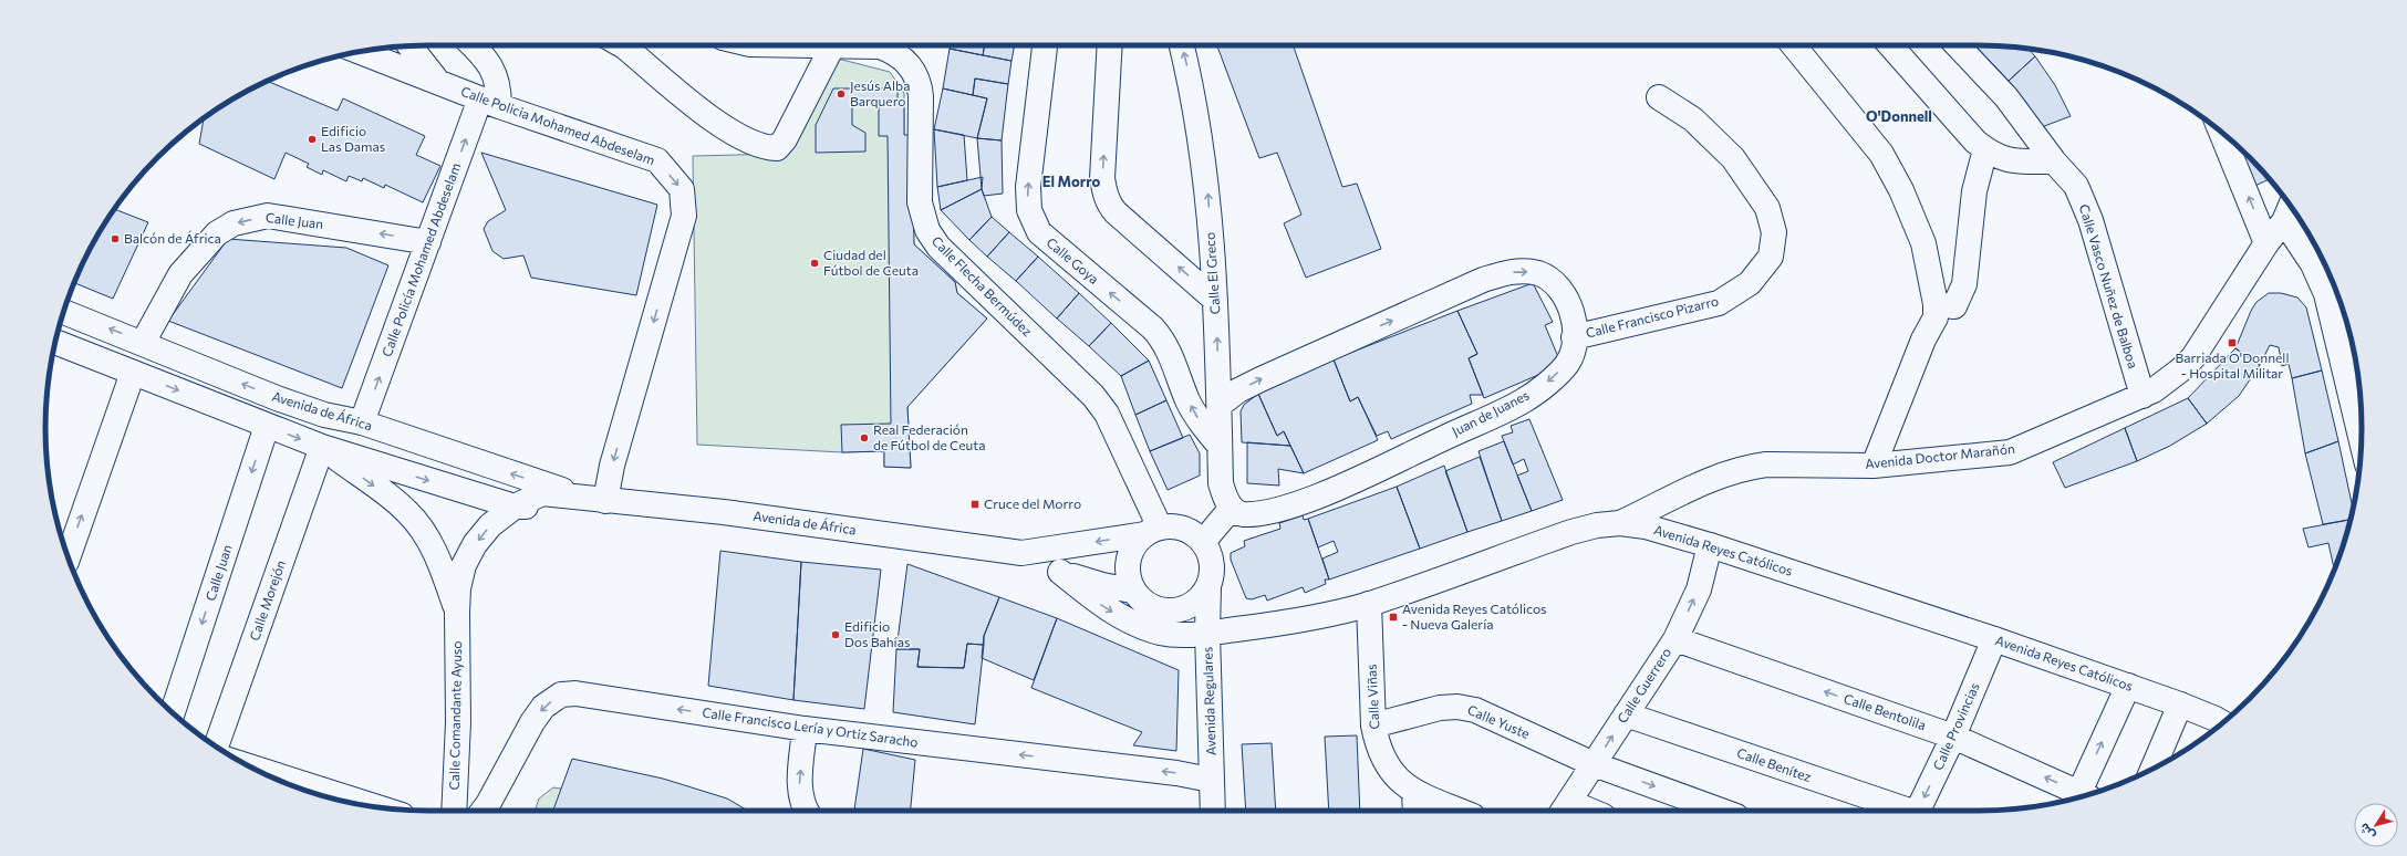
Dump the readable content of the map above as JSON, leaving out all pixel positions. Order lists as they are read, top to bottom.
{
  "streets": {
    "street": [
      "Calle Policia Mohamed Abdeselam",
      "Calle Juan",
      "Calle Policía Mohamed Abdeselam",
      "Calle Goya",
      "Calle El Greco",
      "Calle Flecha Bermúdez",
      "Calle Vasco Nuñez de Balboa",
      "Calle Francisco Pizarro",
      "Avenida de África",
      "Juan de Juanes",
      "Avenida Doctor Marañón",
      "Avenida Reyes Católicos",
      "Calle Morejón",
      "Calle Guerrero",
      "Calle Viñas",
      "Avenida Regulares",
      "Calle Bentolila",
      "Calle Comandante Ayuso",
      "Calle Yuste",
      "Calle Provincias",
      "Calle Francisco Lería y Ortiz Saracho",
      "Calle Benítez"
    ]
  },
  "crossings": [
    ["Calle Policia Mohamed Abdeselam", "Calle Policía Mohamed Abdeselam"],
    ["Calle Policia Mohamed Abdeselam", "Avenida de África"],
    ["Calle Juan", "Calle Policía Mohamed Abdeselam"],
    ["Calle Juan", "Avenida de África"],
    ["Calle Policía Mohamed Abdeselam", "Avenida de África"],
    ["Calle Goya", "Calle El Greco"],
    ["Calle El Greco", "Juan de Juanes"],
    ["Calle Flecha Bermúdez", "Avenida de África"],
    ["Calle Flecha Bermúdez", "Avenida Regulares"],
    ["Calle Vasco Nuñez de Balboa", "Avenida Doctor Marañón"],
    ["Calle Francisco Pizarro", "Juan de Juanes"],
    ["Avenida de África", "Avenida Reyes Católicos"],
    ["Avenida de África", "Avenida Regulares"],
    ["Avenida de África", "Calle Comandante Ayuso"],
    ["Avenida Doctor Marañón", "Avenida Reyes Católicos"],
    ["Avenida Reyes Católicos", "Calle Guerrero"],
    ["Avenida Reyes Católicos", "Calle Viñas"],
    ["Avenida Reyes Católicos", "Avenida Regulares"],
    ["Avenida Reyes Católicos", "Calle Provincias"],
    ["Calle Morejón", "Calle Comandante Ayuso"],
    ["Calle Guerrero", "Calle Bentolila"],
    ["Calle Guerrero", "Calle Yuste"],
    ["Calle Guerrero", "Calle Benítez"],
    ["Calle Viñas", "Calle Yuste"],
    ["Avenida Regulares", "Calle Francisco Lería y Ortiz Saracho"],
    ["Calle Bentolila", "Calle Provincias"]
  ],
  "one_way": [
    "Calle Juan",
    "Calle Policía Mohamed Abdeselam",
    "Calle El Greco",
    "Calle Guerrero",
    "Calle Bentolila",
    "Calle Comandante Ayuso",
    "Calle Yuste",
    "Calle Provincias",
    "Calle Francisco Lería y Ortiz Saracho"
  ],
  "districts": ["O'Donnell", "El Morro"],
  "places": {
    "other": [
      "Jesús Alba Barquero",
      "Edificio Las Damas",
      "Balcón de África",
      "Ciudad del Fútbol de Ceuta",
      "Real Federación de Fútbol de Ceuta",
      "Edificio Dos Bahías"
    ],
    "transit": ["Barriada O'Donnell - Hospital Militar", "Cruce del Morro", "Avenida Reyes Católicos - Nueva Galería"]
  },
  "north": "bottom left"
}
